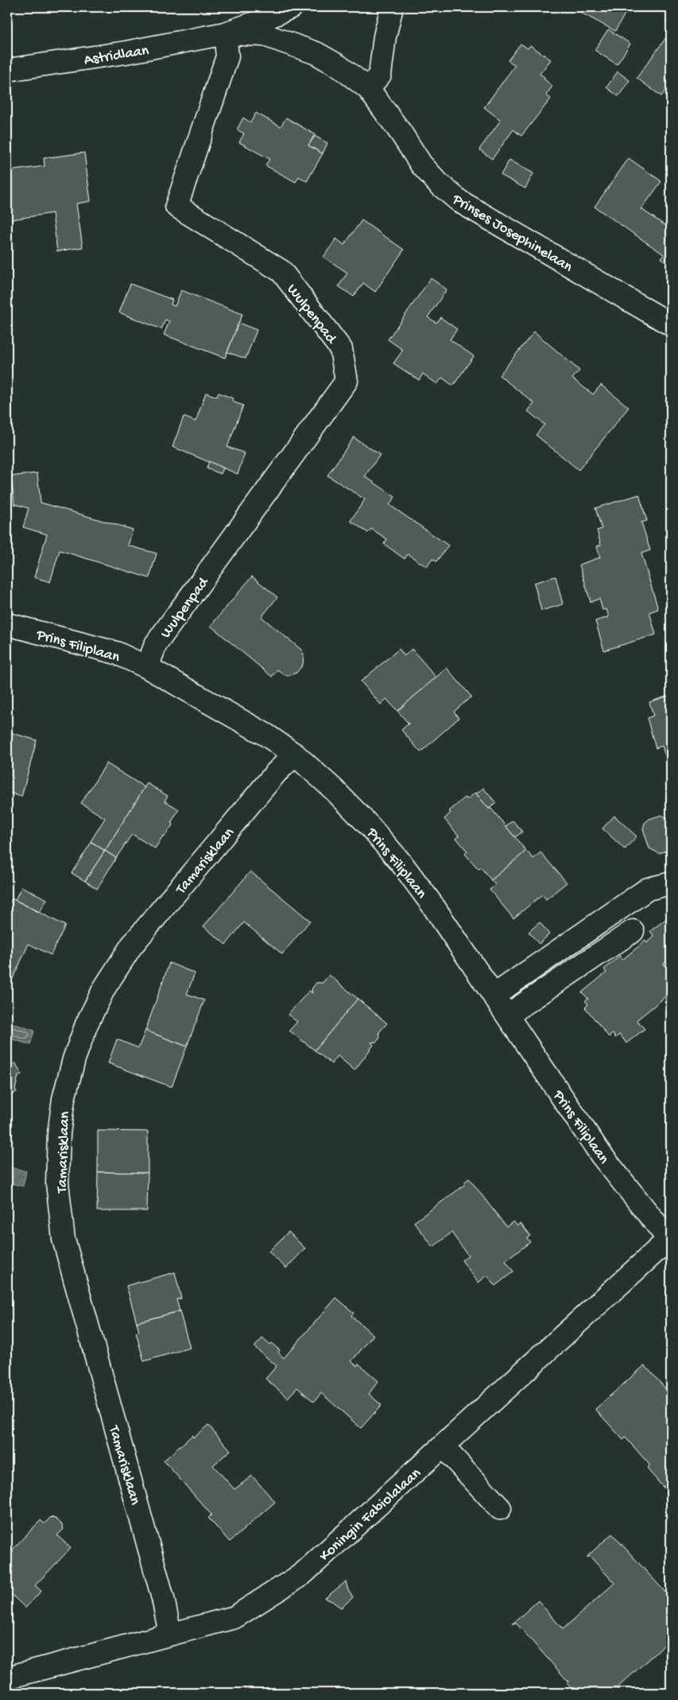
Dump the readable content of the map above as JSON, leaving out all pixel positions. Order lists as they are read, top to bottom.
{
  "streets": {
    "street": [
      "Astridlaan",
      "Prinses Josephinelaan",
      "Wulpenpad",
      "Prins Filiplaan",
      "Tamarisklaan",
      "Koningin Fabiolalaan"
    ]
  },
  "crossings": [
    ["Astridlaan", "Prinses Josephinelaan"],
    ["Astridlaan", "Wulpenpad"],
    ["Prinses Josephinelaan", "Wulpenpad"],
    ["Wulpenpad", "Prins Filiplaan"],
    ["Prins Filiplaan", "Tamarisklaan"],
    ["Prins Filiplaan", "Koningin Fabiolalaan"],
    ["Tamarisklaan", "Koningin Fabiolalaan"]
  ]
}
